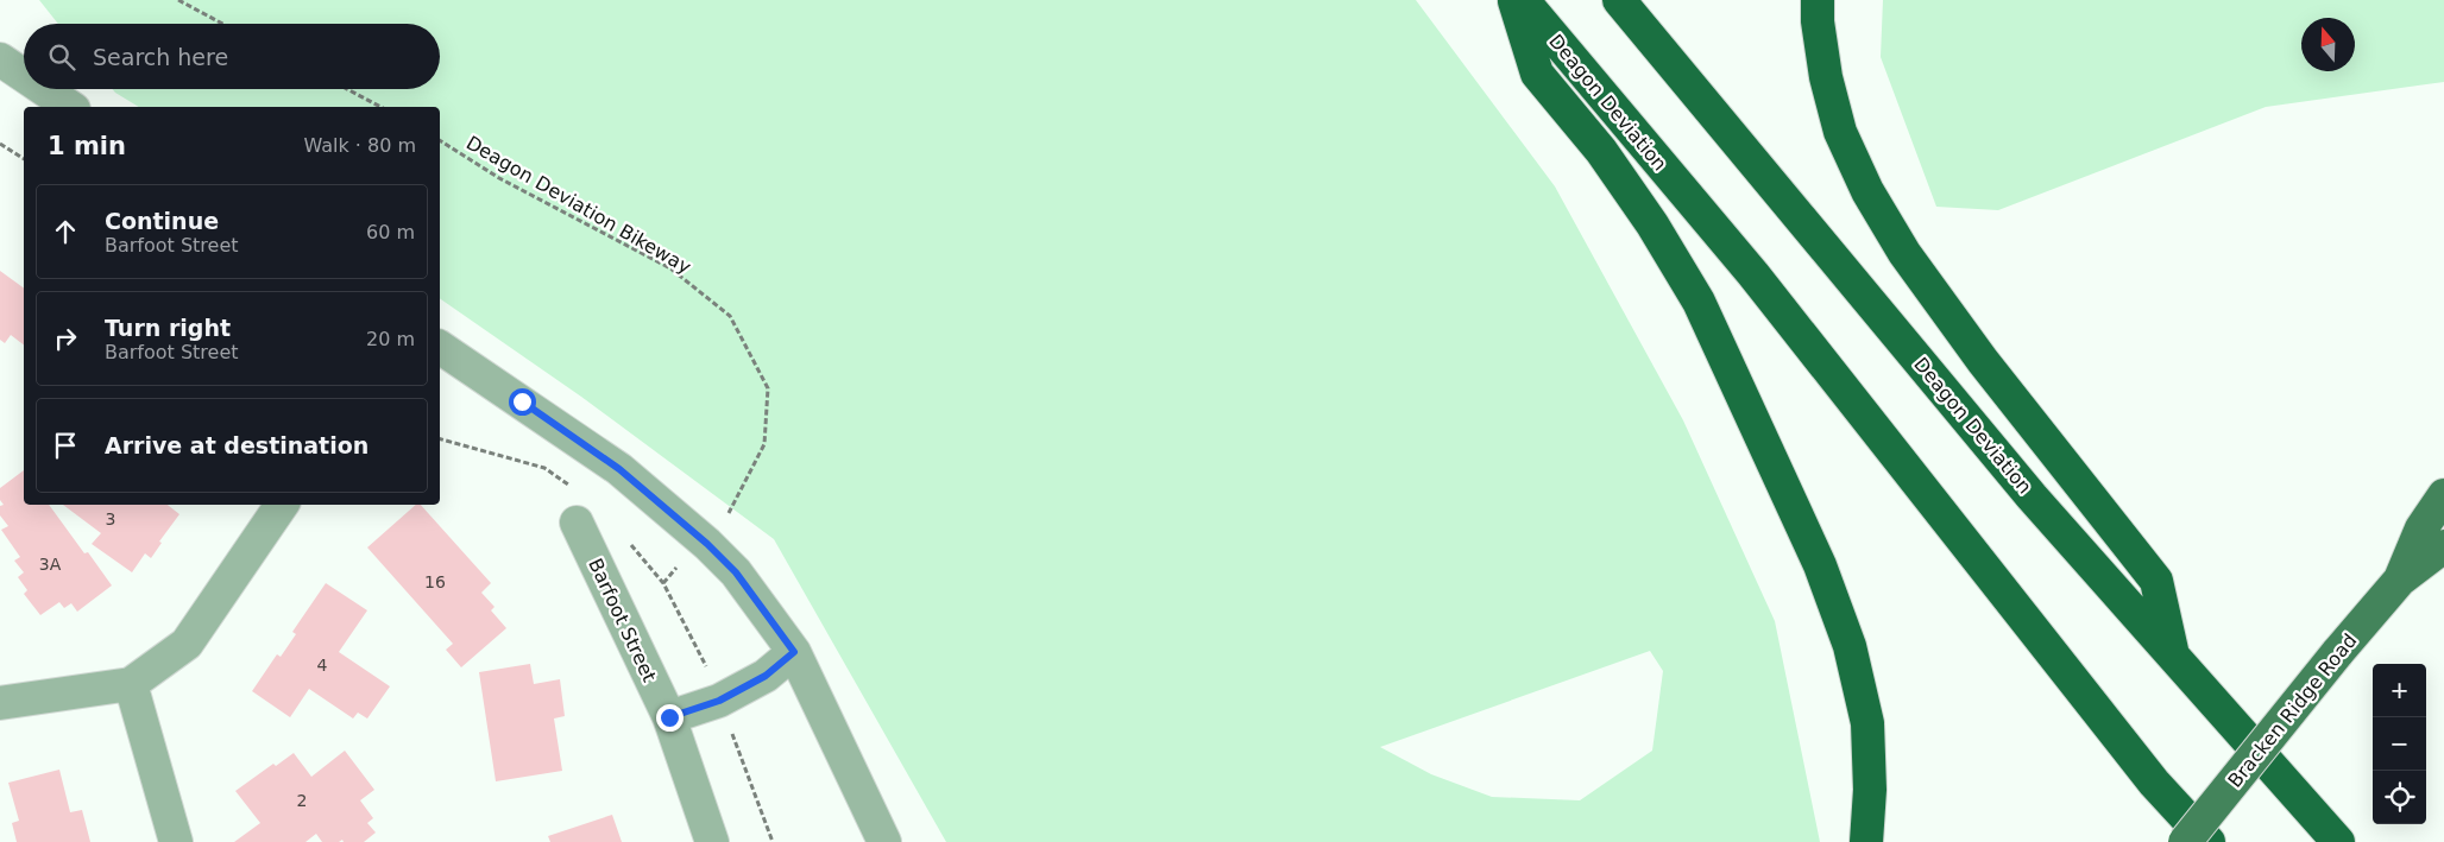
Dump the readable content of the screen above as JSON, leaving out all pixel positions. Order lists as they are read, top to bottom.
{
  "streets": {
    "highway": ["Deagon Deviation"],
    "main road": ["Bracken Ridge Road"],
    "street": ["Barfoot Street"],
    "path": ["Deagon Deviation Bikeway"]
  },
  "house_numbers": [
    "3",
    "3A",
    "16",
    "4",
    "2"
  ],
  "north": "top",
  "page": {
    "search": "Search here",
    "heading": ["1 min", "Walk · 80 m"],
    "list": [
      ["Continue", "Barfoot Street", "60 m"],
      ["Turn right", "Barfoot Street", "20 m"],
      "Arrive at destination"
    ],
    "map_buttons": ["+", "−"]
  }
}
